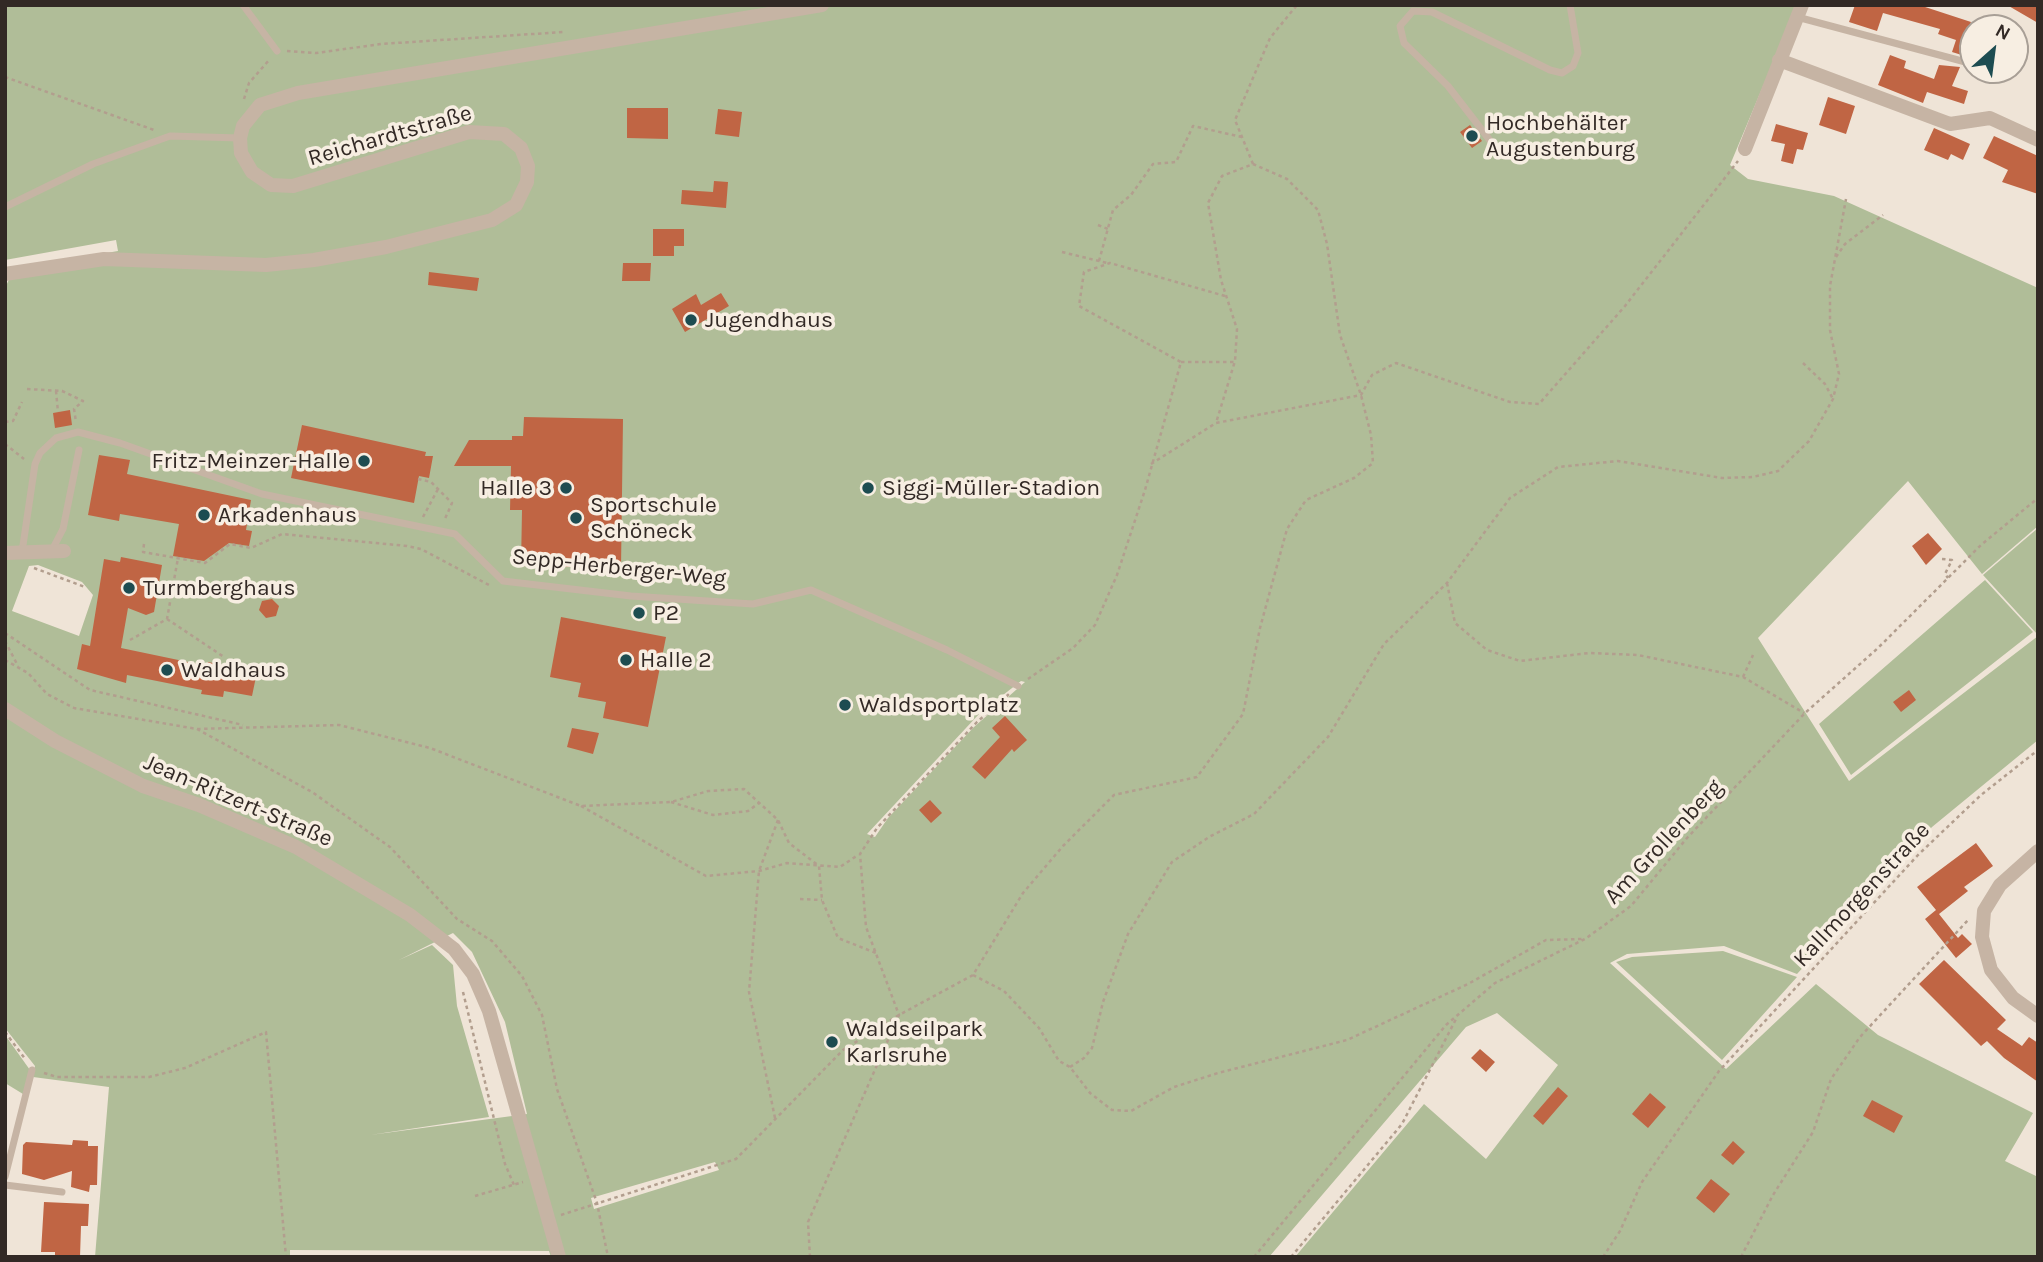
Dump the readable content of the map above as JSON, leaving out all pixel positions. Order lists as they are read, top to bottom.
{
  "streets": {
    "street": ["Reichardtstraße", "Jean-Ritzert-Straße"],
    "lane": ["Sepp-Herberger-Weg"],
    "path": ["Am Grollenberg", "Kallmorgenstraße"]
  },
  "places": [
    "Hochbehälter Augustenburg",
    "Jugendhaus",
    "Fritz-Meinzer-Halle",
    "Halle 3",
    "Siggi-Müller-Stadion",
    "Arkadenhaus",
    "Sportschule Schöneck",
    "Turmberghaus",
    "P2",
    "Halle 2",
    "Waldhaus",
    "Waldsportplatz",
    "Waldseilpark Karlsruhe"
  ],
  "north": "top right"
}
